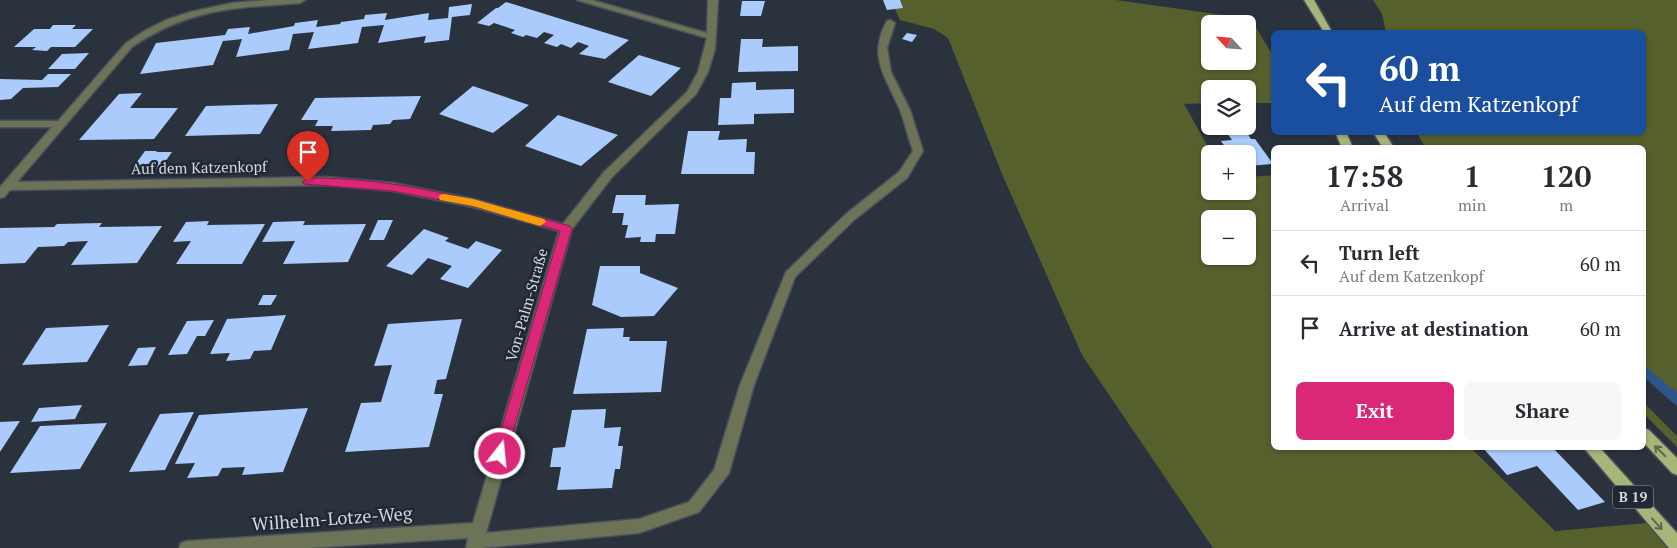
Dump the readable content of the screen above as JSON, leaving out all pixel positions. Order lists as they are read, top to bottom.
{
  "streets": {
    "main road": ["B 19"],
    "street": ["Auf dem Katzenkopf", "Von-Palm-Straße", "Wilhelm-Lotze-Weg"]
  },
  "crossings": [
    ["Auf dem Katzenkopf", "Von-Palm-Straße"],
    ["Von-Palm-Straße", "Wilhelm-Lotze-Weg"]
  ],
  "north": "top left",
  "page": {
    "map_buttons": ["+", "−"],
    "turn": ["60 m", "Auf dem Katzenkopf"],
    "eta": [
      "17:58",
      "Arrival",
      "1",
      "min",
      "120",
      "m"
    ],
    "list": [
      {
        "name": "Turn left",
        "note": "Auf dem Katzenkopf",
        "value": "60 m"
      },
      {
        "name": "Arrive at destination",
        "value": "60 m"
      }
    ],
    "buttons": ["Exit", "Share"]
  }
}
